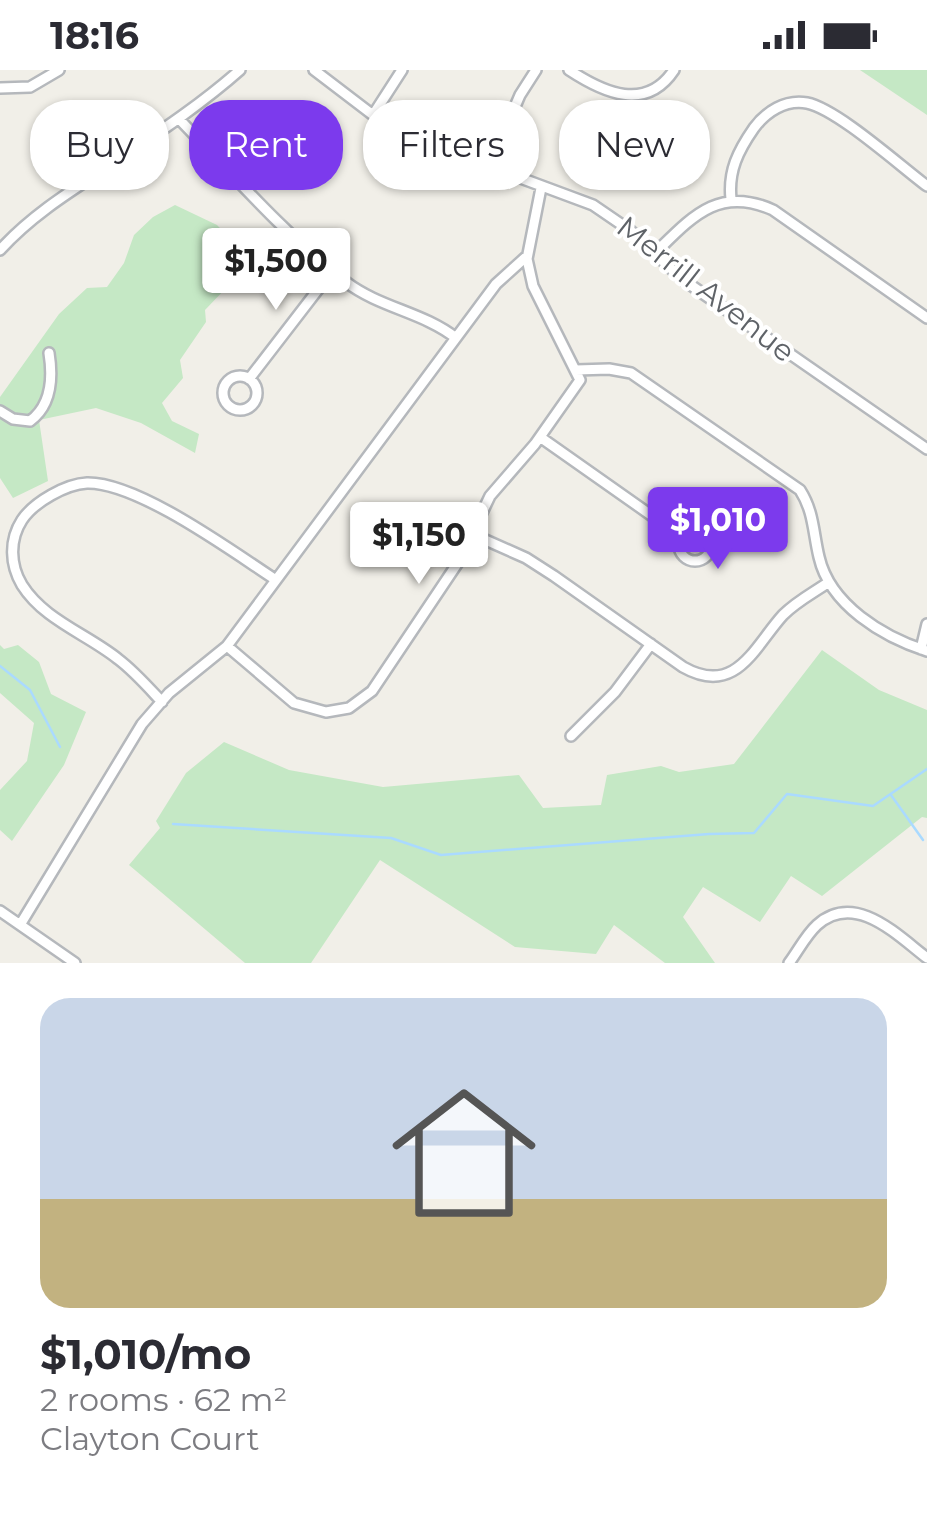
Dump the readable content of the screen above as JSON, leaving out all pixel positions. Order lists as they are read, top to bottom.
{
  "streets": {
    "street": ["Merrill Avenue"]
  },
  "page": {
    "status": "18:16",
    "chip": [
      "Buy",
      "Rent",
      "Filters",
      "New"
    ],
    "price": ["$1,500", "$1,010", "$1,150"],
    "list": [
      {
        "name": "$1,010/mo",
        "note": "2 rooms · 62 m² · Clayton Court"
      }
    ]
  }
}
